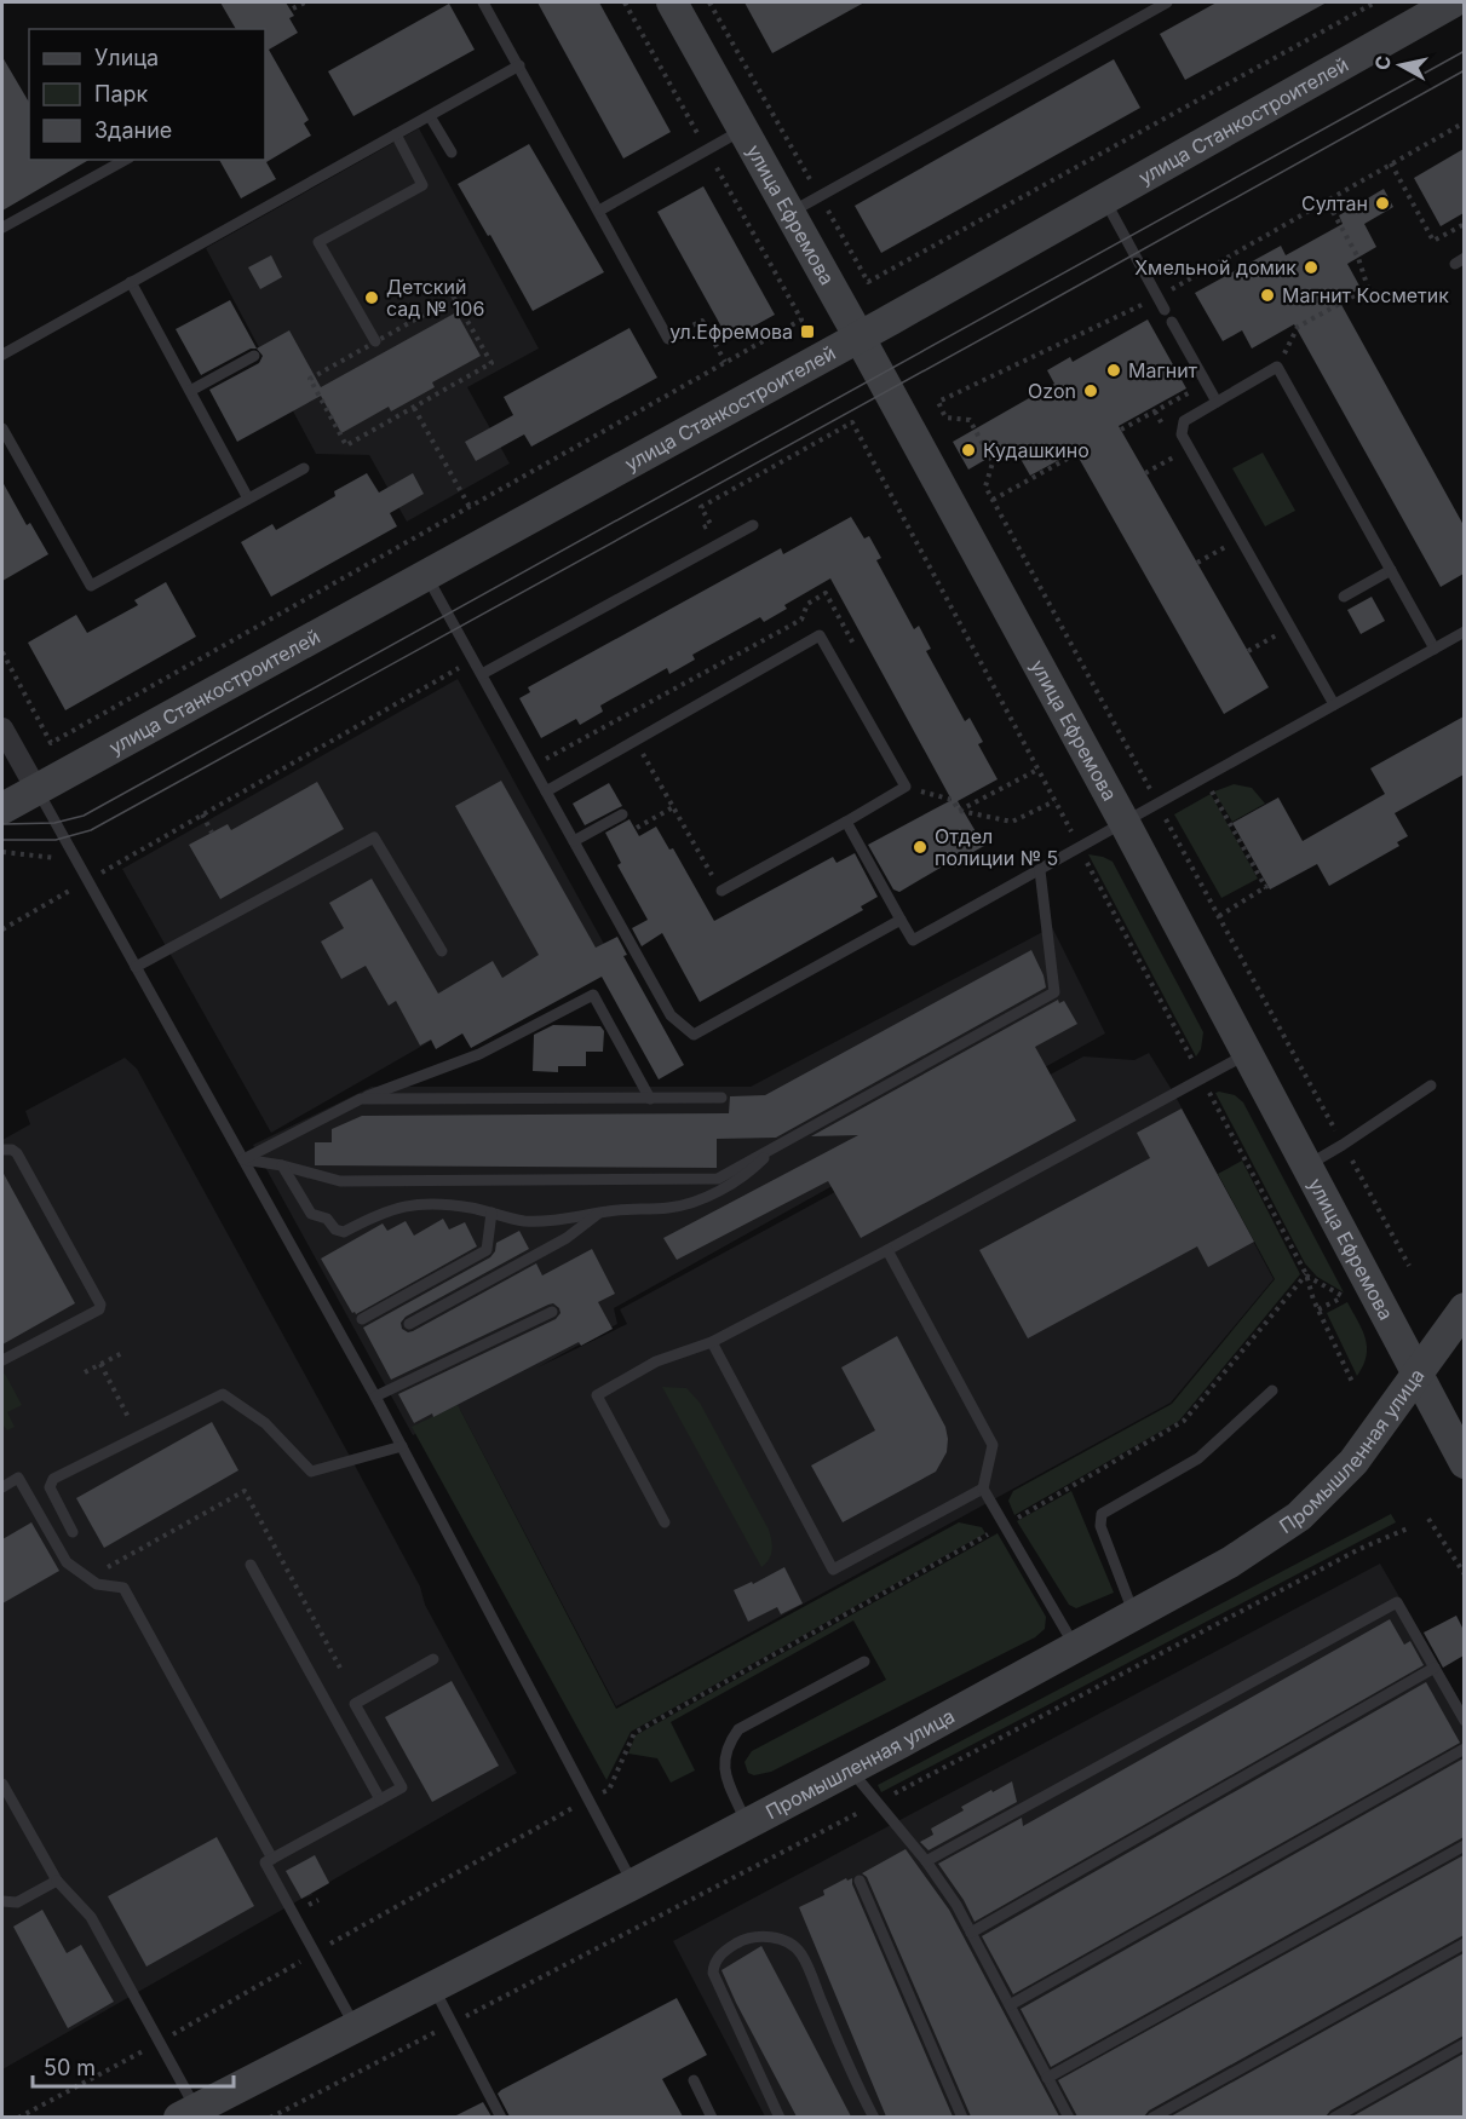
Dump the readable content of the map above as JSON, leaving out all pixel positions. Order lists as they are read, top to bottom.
{
  "streets": {
    "street": ["улица Станкостроителей", "улица Ефремова", "Промышленная улица"]
  },
  "crossings": [
    ["улица Станкостроителей", "улица Ефремова"],
    ["улица Ефремова", "Промышленная улица"]
  ],
  "places": {
    "other": [
      "Султан",
      "Хмельной домик",
      "Магнит Косметик",
      "Детский сад № 106",
      "Магнит",
      "Ozon",
      "Кудашкино",
      "Отдел полиции № 5"
    ],
    "transit": ["ул.Ефремова"]
  },
  "legend": ["Улица", "Парк", "Здание"],
  "scale_bar": "50 m",
  "north": "left"
}
